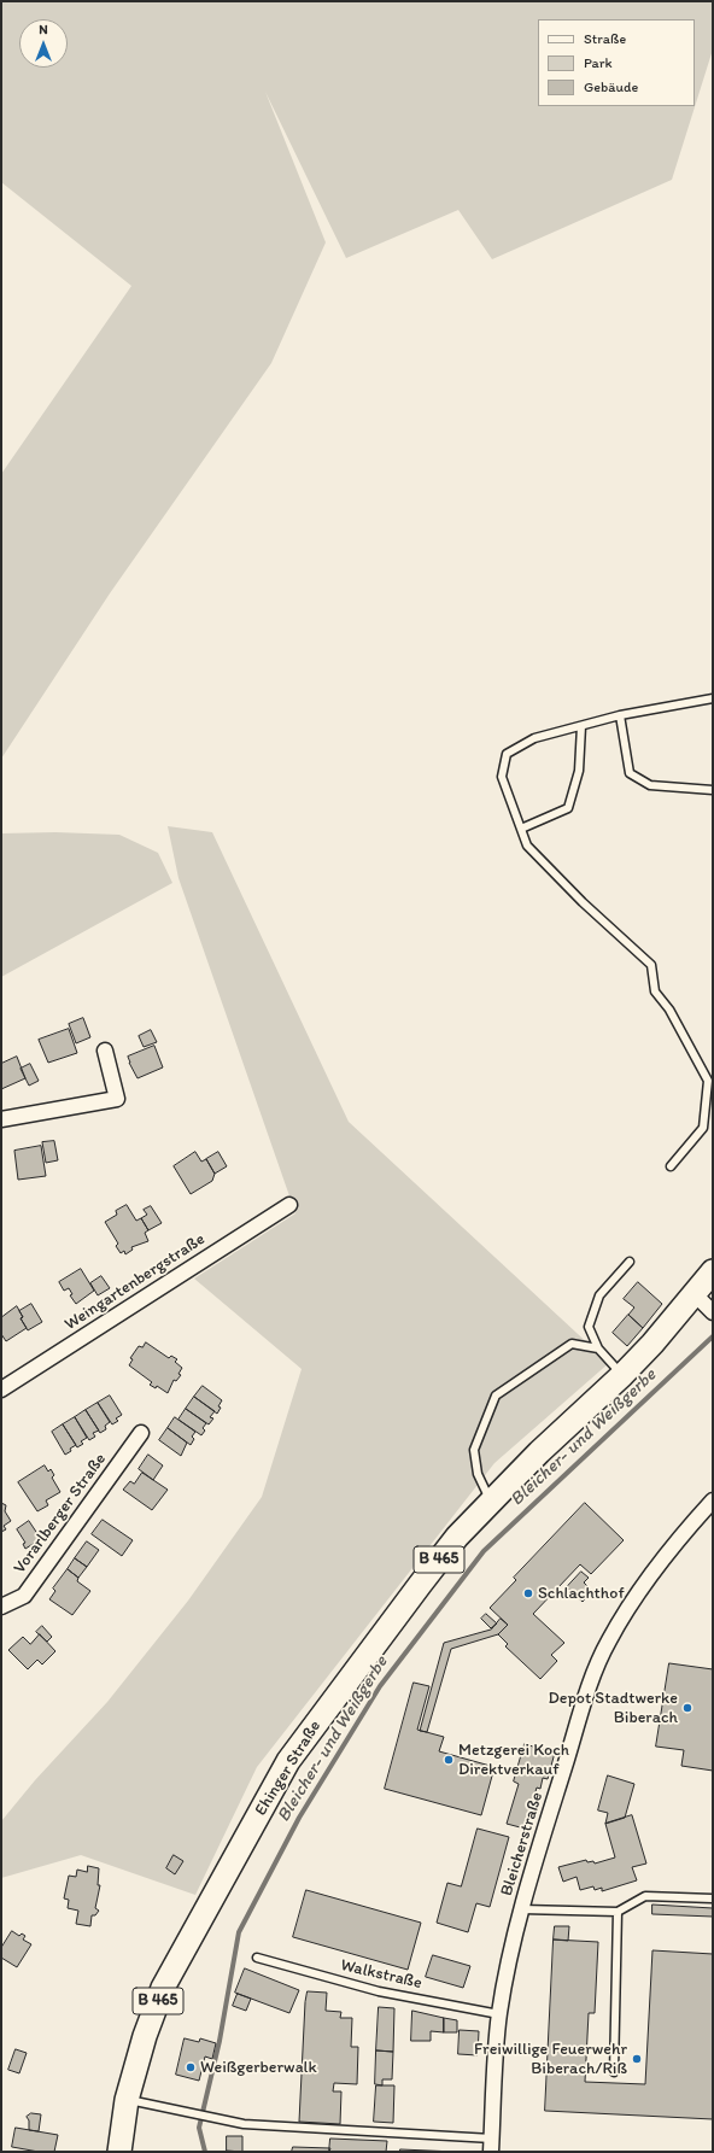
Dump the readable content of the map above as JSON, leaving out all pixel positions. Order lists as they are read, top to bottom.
{
  "streets": {
    "main road": ["B 465", "Ehinger Straße"],
    "street": ["Weingartenbergstraße", "Vorarlberger Straße", "Bleicherstraße"],
    "lane": ["Walkstraße"]
  },
  "crossings": [
    ["Bleicherstraße", "Walkstraße"]
  ],
  "water": ["Bleicher- und Weißgerbe"],
  "places": [
    "Schlachthof",
    "Depot Stadtwerke Biberach",
    "Metzgerei Koch Direktverkauf",
    "Freiwillige Feuerwehr Biberach/Riß",
    "Weißgerberwalk"
  ],
  "legend": ["Straße", "Park", "Gebäude"],
  "north": "top"
}
